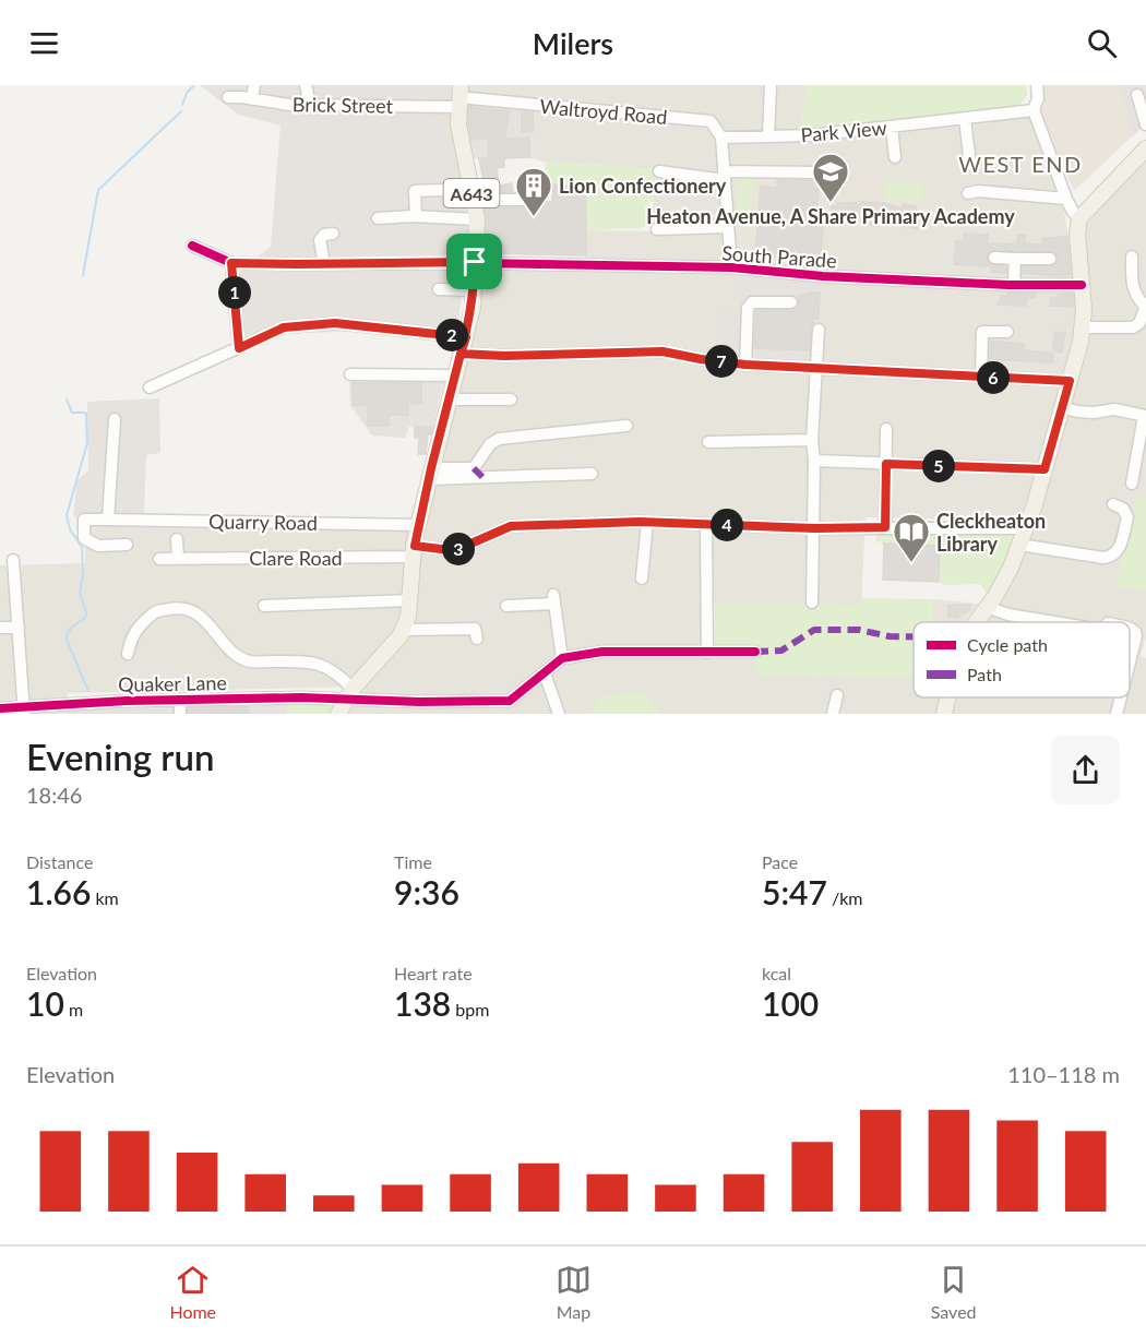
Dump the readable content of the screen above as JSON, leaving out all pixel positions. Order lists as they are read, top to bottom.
{
  "streets": {
    "main road": ["A643"],
    "street": [
      "Brick Street",
      "Waltroyd Road",
      "Park View",
      "South Parade",
      "Quarry Road",
      "Clare Road",
      "Quaker Lane"
    ]
  },
  "crossings": [
    ["Brick Street", "Waltroyd Road"],
    ["Brick Street", "A643"],
    ["Waltroyd Road", "Park View"],
    ["Waltroyd Road", "A643"],
    ["A643", "South Parade"],
    ["A643", "Quarry Road"],
    ["A643", "Clare Road"],
    ["A643", "Quaker Lane"]
  ],
  "districts": ["WEST END"],
  "places": {
    "school or university": ["Heaton Avenue, A Share Primary Academy"],
    "building": ["Lion Confectionery"],
    "library": ["Cleckheaton Library"]
  },
  "legend": ["Cycle path", "Path"],
  "page": {
    "header": "Milers",
    "pins": [
      "1",
      "2",
      "7",
      "6",
      "5",
      "4",
      "3"
    ],
    "heading": ["Evening run", "18:46"],
    "stats": [
      ["Distance", "1.66 km"],
      ["Time", "9:36"],
      ["Pace", "5:47 /km"],
      ["Elevation", "10 m"],
      ["Heart rate", "138 bpm"],
      ["kcal", "100"]
    ],
    "chart": ["Elevation", "110–118 m"],
    "tabs": ["Home", "Map", "Saved"]
  }
}
